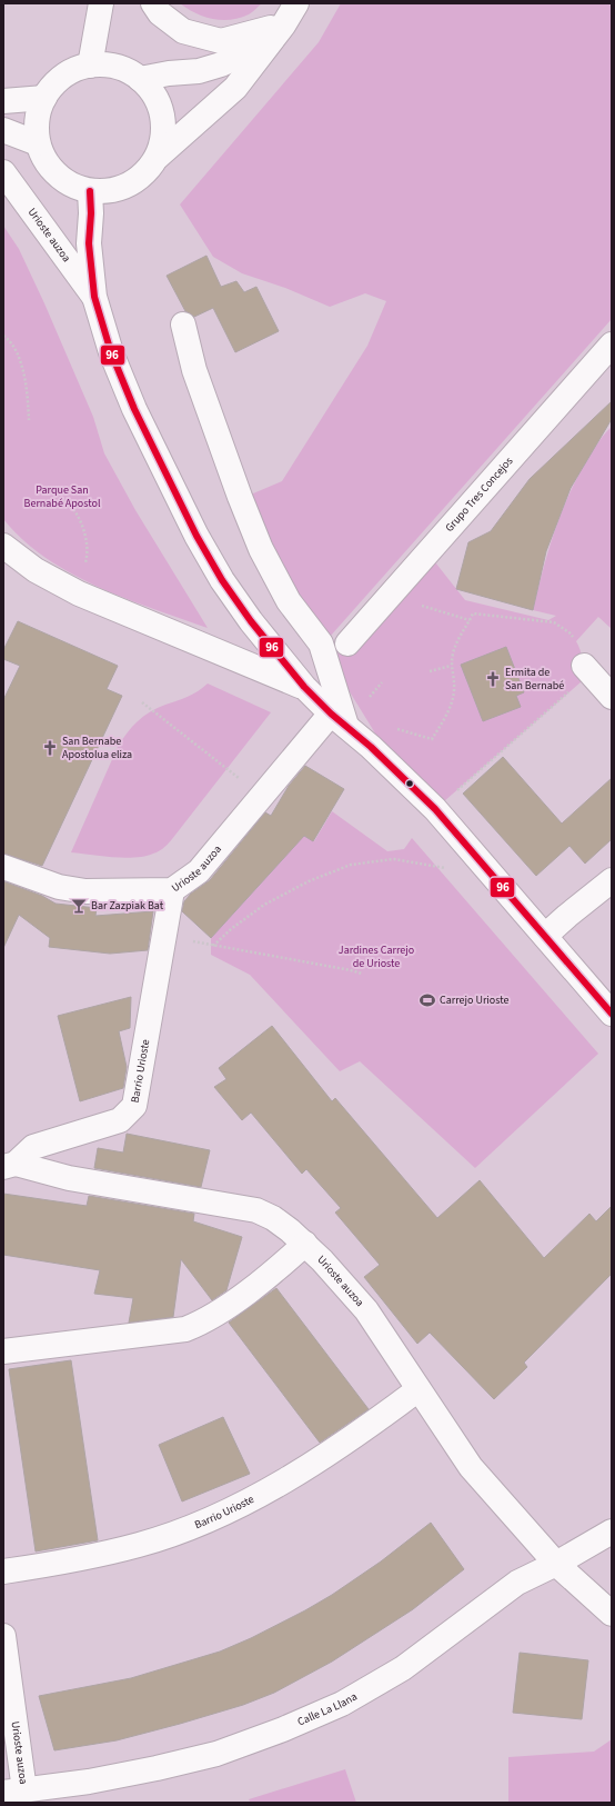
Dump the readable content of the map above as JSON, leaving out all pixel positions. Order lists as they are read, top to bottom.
{
  "streets": {
    "street": [
      "Urioste auzoa",
      "Grupo Tres Concejos",
      "Barrio Urioste",
      "Calle La Llana"
    ]
  },
  "crossings": [
    ["Urioste auzoa", "Barrio Urioste"],
    ["Urioste auzoa", "Calle La Llana"]
  ],
  "parks": ["Parque San Bernabé Apostol", "Jardines Carrejo de Urioste"],
  "places": {
    "church": ["Ermita de San Bernabé", "San Bernabe Apostolua eliza"],
    "bar": ["Bar Zazpiak Bat"],
    "sports": ["Carrejo Urioste"]
  },
  "lines": ["transit line 96"]
}
